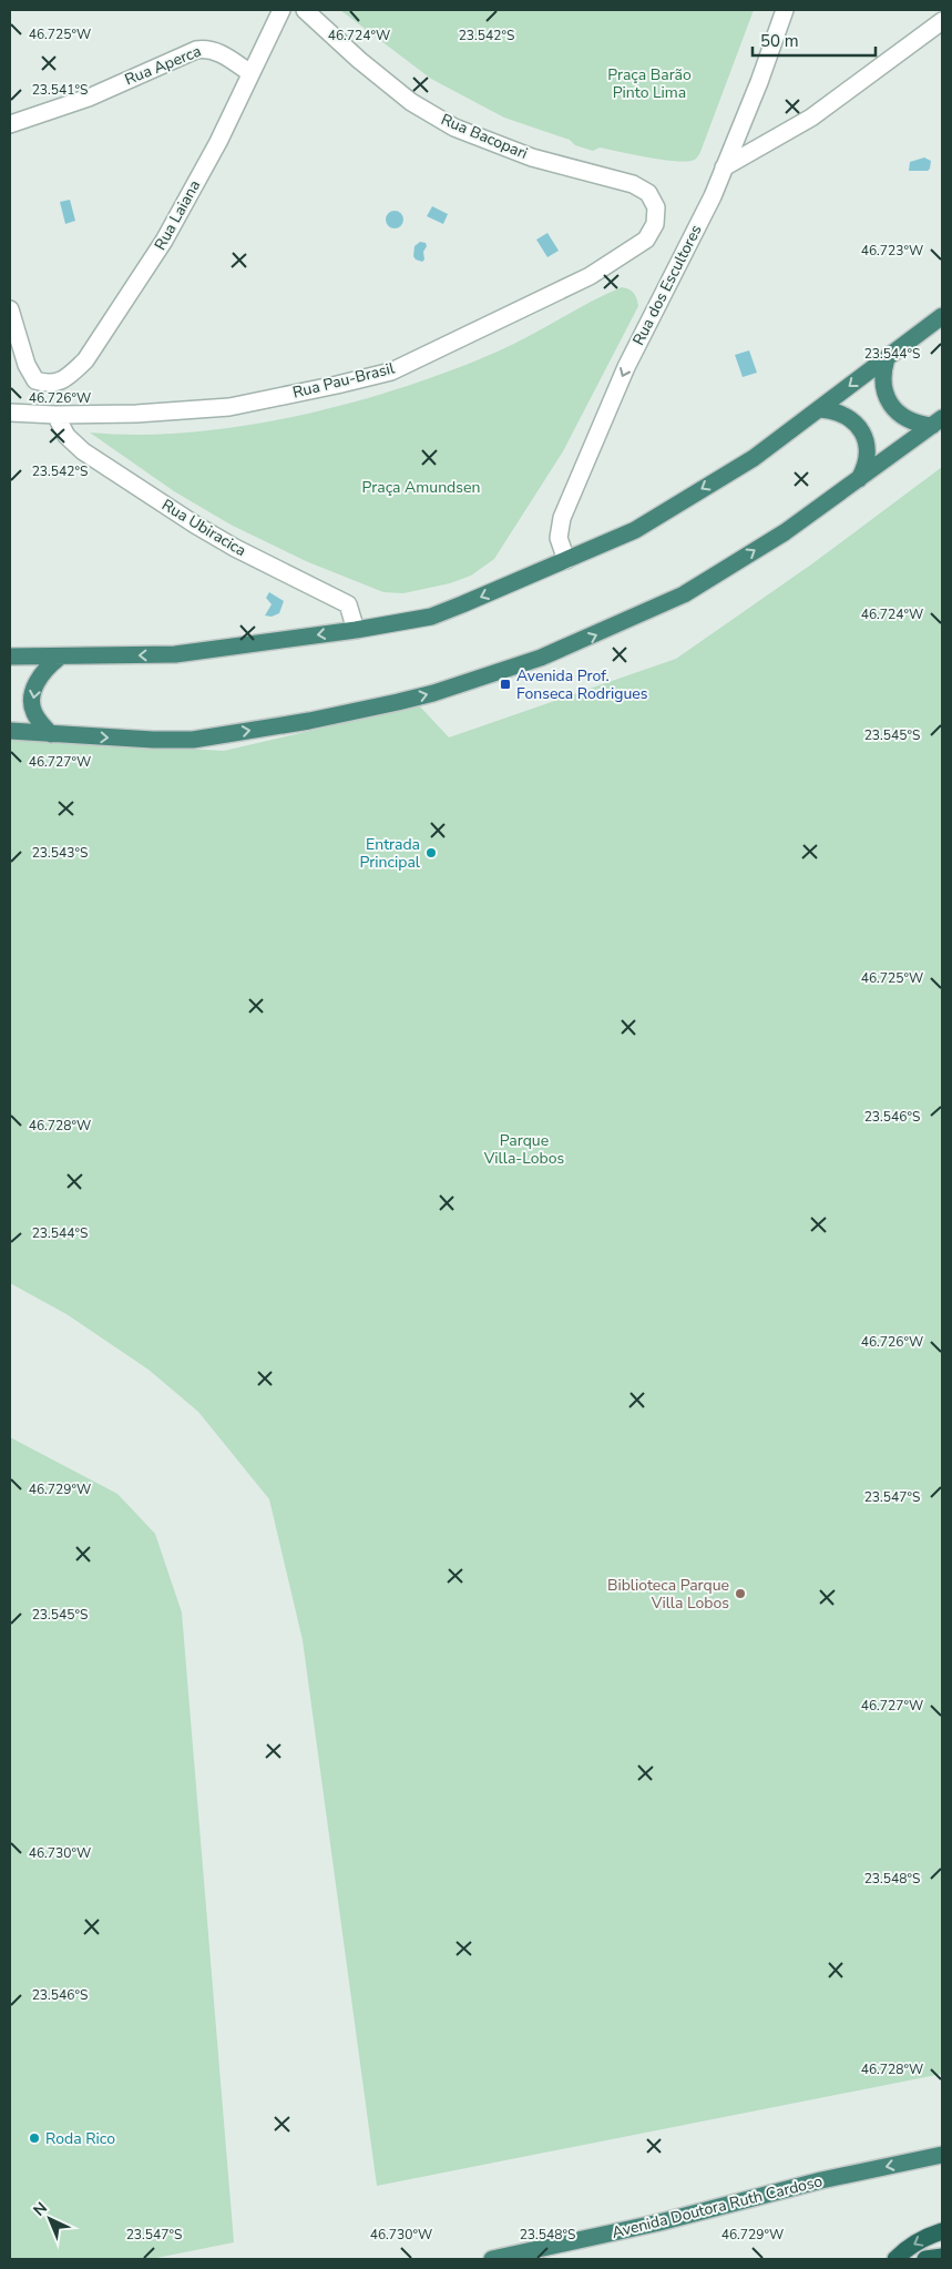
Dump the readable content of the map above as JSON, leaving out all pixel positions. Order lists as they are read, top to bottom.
{
  "streets": {
    "highway": ["Avenida Doutora Ruth Cardoso"],
    "street": [
      "Rua Aperca",
      "Rua Bacopari",
      "Rua Laiana",
      "Rua dos Escultores",
      "Rua Pau-Brasil",
      "Rua Ubiracica"
    ]
  },
  "crossings": [
    ["Rua Aperca", "Rua Laiana"],
    ["Rua Bacopari", "Rua Pau-Brasil"],
    ["Rua Pau-Brasil", "Rua Ubiracica"]
  ],
  "one_way": ["Rua dos Escultores", "Avenida Doutora Ruth Cardoso"],
  "parks": ["Praça Barão Pinto Lima", "Praça Amundsen", "Parque Villa-Lobos"],
  "places": {
    "transit": ["Avenida Prof. Fonseca Rodrigues"],
    "other": ["Entrada Principal", "Biblioteca Parque Villa Lobos", "Roda Rico"]
  },
  "scale_bar": "50 m",
  "north": "top left",
  "coordinates": [
    "46.725°W",
    "23.542°S",
    "46.724°W",
    "23.541°S",
    "46.723°W",
    "23.544°S",
    "46.726°W",
    "23.545°S",
    "46.727°W",
    "23.543°S",
    "23.546°S",
    "46.728°W",
    "46.729°W",
    "23.547°S",
    "46.730°W",
    "23.548°S"
  ]
}
